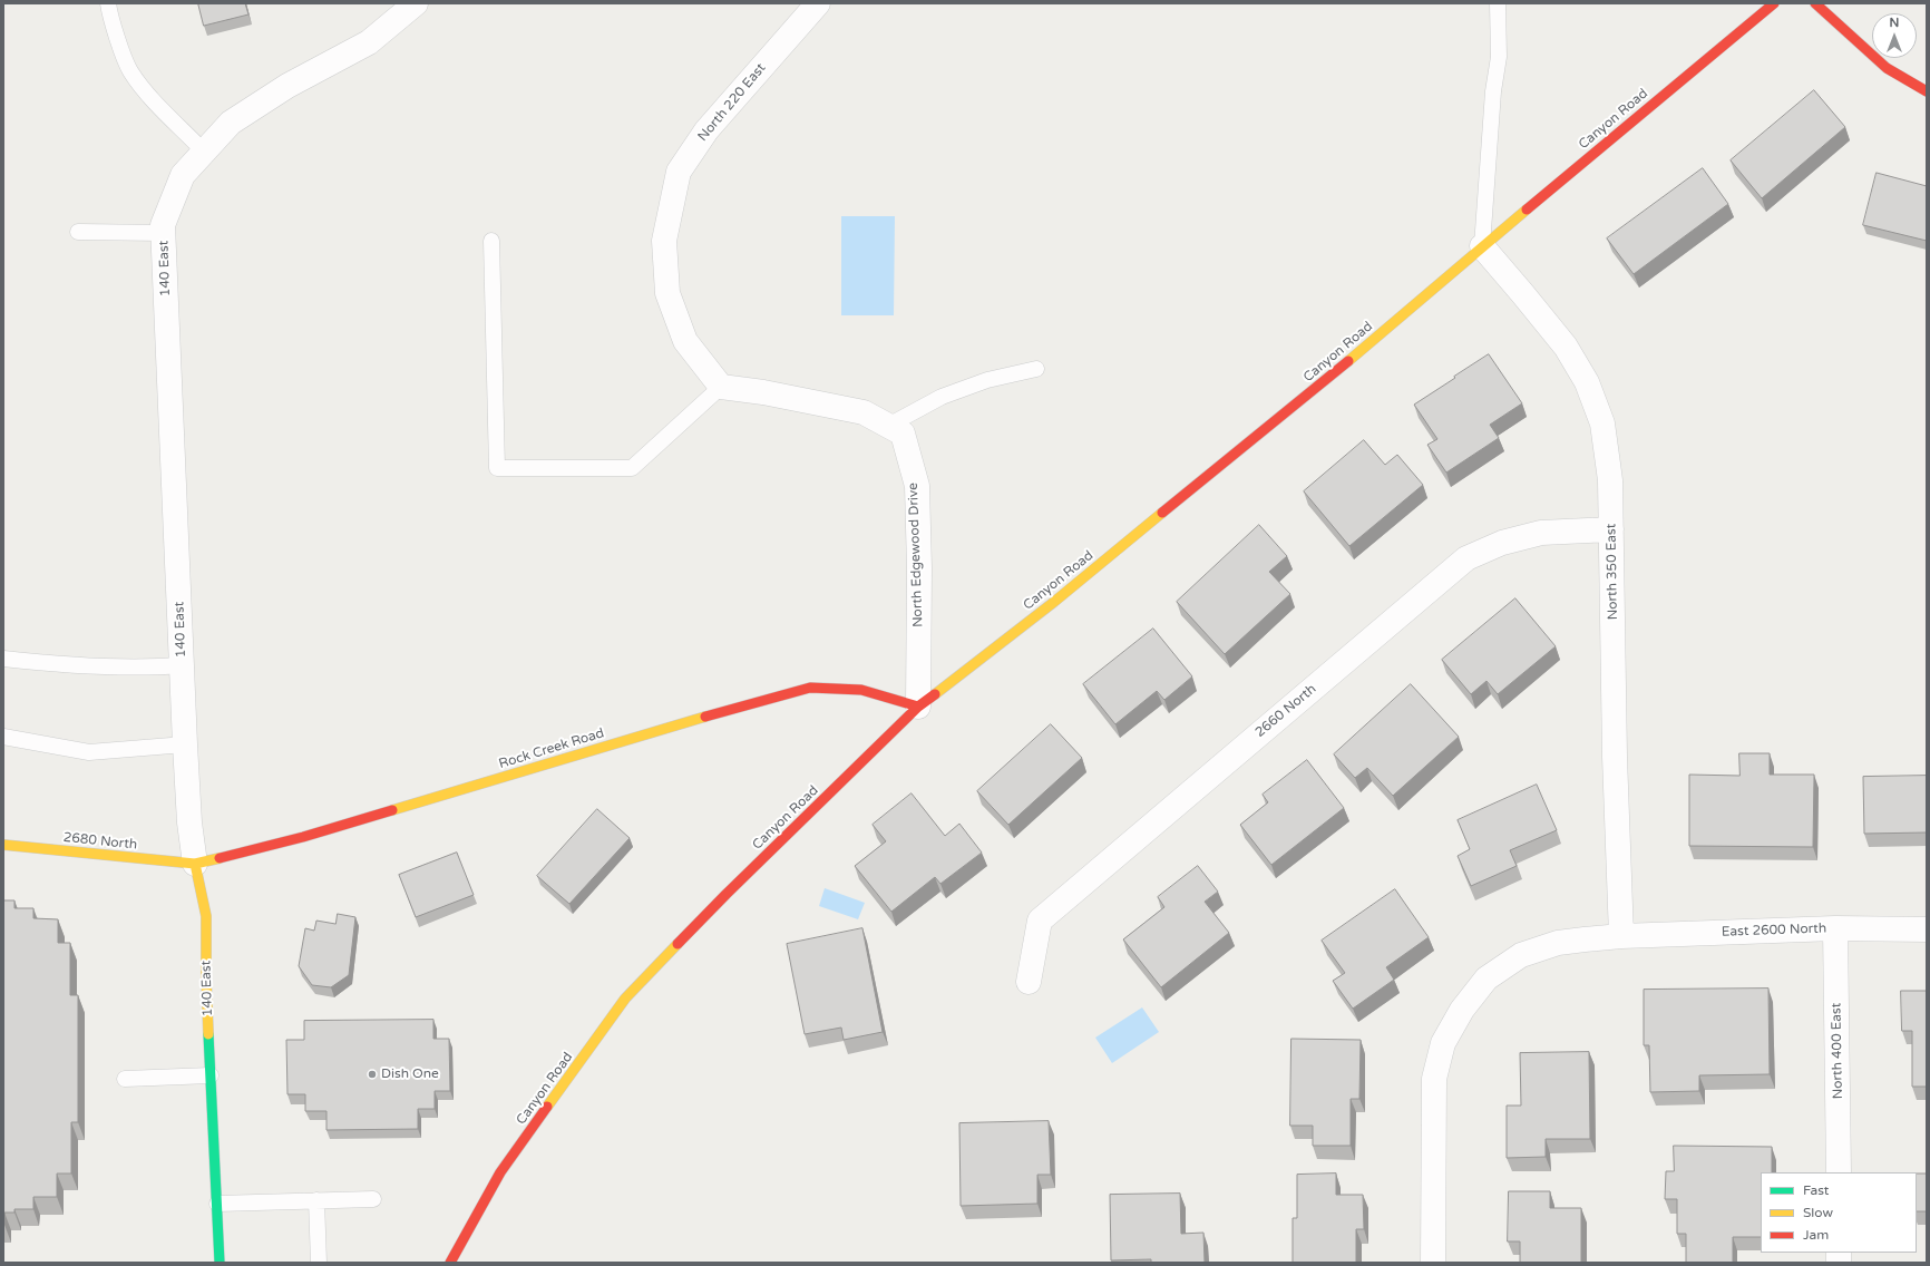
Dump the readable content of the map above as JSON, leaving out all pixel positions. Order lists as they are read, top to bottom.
{
  "streets": {
    "main road": [
      "Canyon Road",
      "140 East",
      "Rock Creek Road",
      "2680 North"
    ],
    "street": [
      "North 220 East",
      "North Edgewood Drive",
      "North 350 East",
      "2660 North",
      "East 2600 North",
      "North 400 East"
    ]
  },
  "crossings": [
    ["North 220 East", "North Edgewood Drive"],
    ["Canyon Road", "North Edgewood Drive"],
    ["Canyon Road", "North 350 East"],
    ["Canyon Road", "Rock Creek Road"],
    ["140 East", "Rock Creek Road"],
    ["140 East", "2680 North"],
    ["North Edgewood Drive", "Rock Creek Road"],
    ["North 350 East", "2660 North"],
    ["North 350 East", "East 2600 North"],
    ["Rock Creek Road", "2680 North"],
    ["East 2600 North", "North 400 East"]
  ],
  "places": ["Dish One"],
  "legend": ["Fast", "Slow", "Jam"],
  "north": "top"
}
